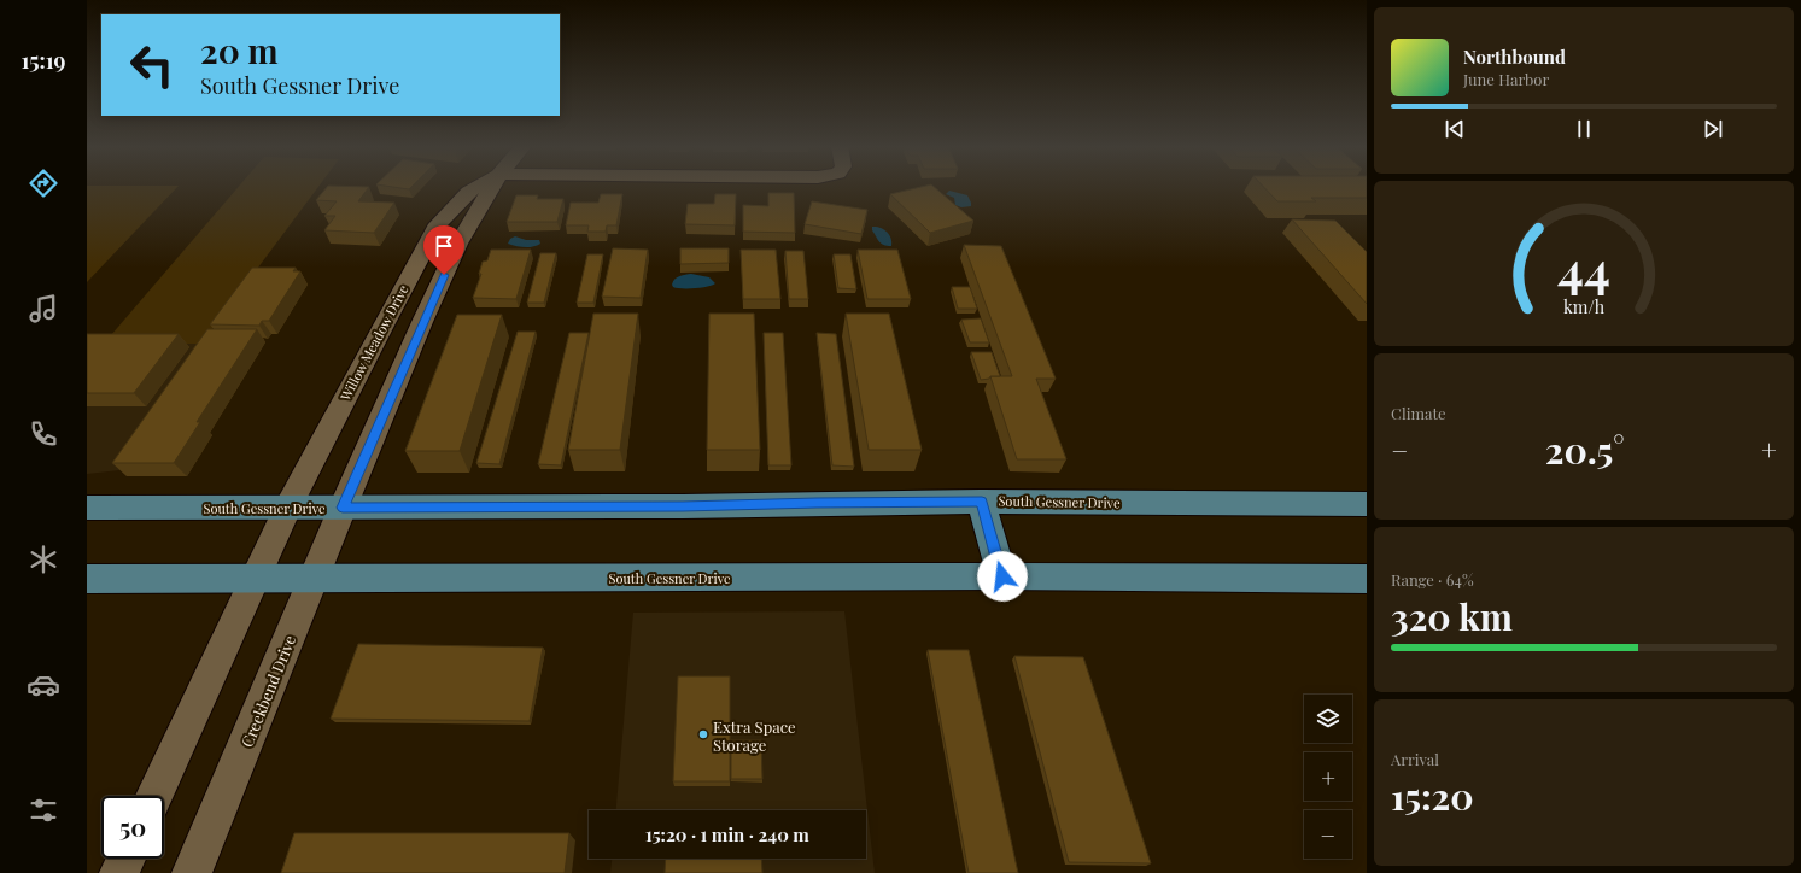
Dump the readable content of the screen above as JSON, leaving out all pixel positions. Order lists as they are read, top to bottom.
{
  "streets": {
    "main road": ["South Gessner Drive"],
    "street": ["Willow Meadow Drive", "Creekbend Drive"]
  },
  "crossings": [
    ["Willow Meadow Drive", "South Gessner Drive"],
    ["Willow Meadow Drive", "Creekbend Drive"],
    ["South Gessner Drive", "Creekbend Drive"]
  ],
  "places": ["Extra Space Storage"],
  "page": {
    "tabs": "15:19",
    "turn": ["20 m", "South Gessner Drive"],
    "song": ["Northbound", "June Harbor"],
    "tile": [
      "Climate",
      ["Range · 64%", "320 km"],
      ["Arrival", "15:20"]
    ],
    "heat": ["−", "20.5°", "+"],
    "map_buttons": ["+", "−"],
    "limit": "50",
    "trip": "15:20 · 1 min · 240 m",
    "gauge": ["44", "km/h"]
  }
}
